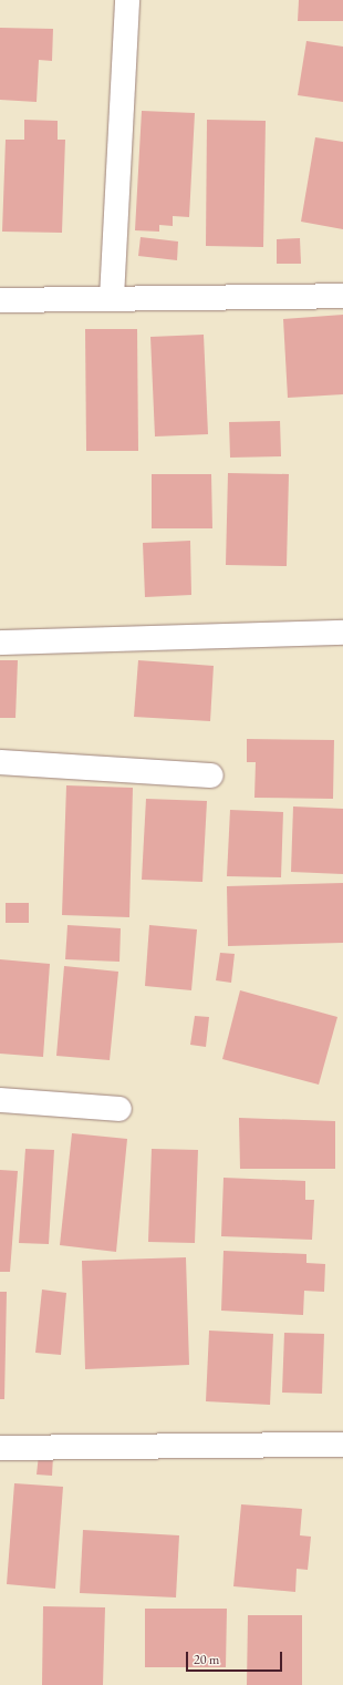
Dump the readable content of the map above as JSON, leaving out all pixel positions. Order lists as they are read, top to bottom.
{
  "scale_bar": "20 m"
}
